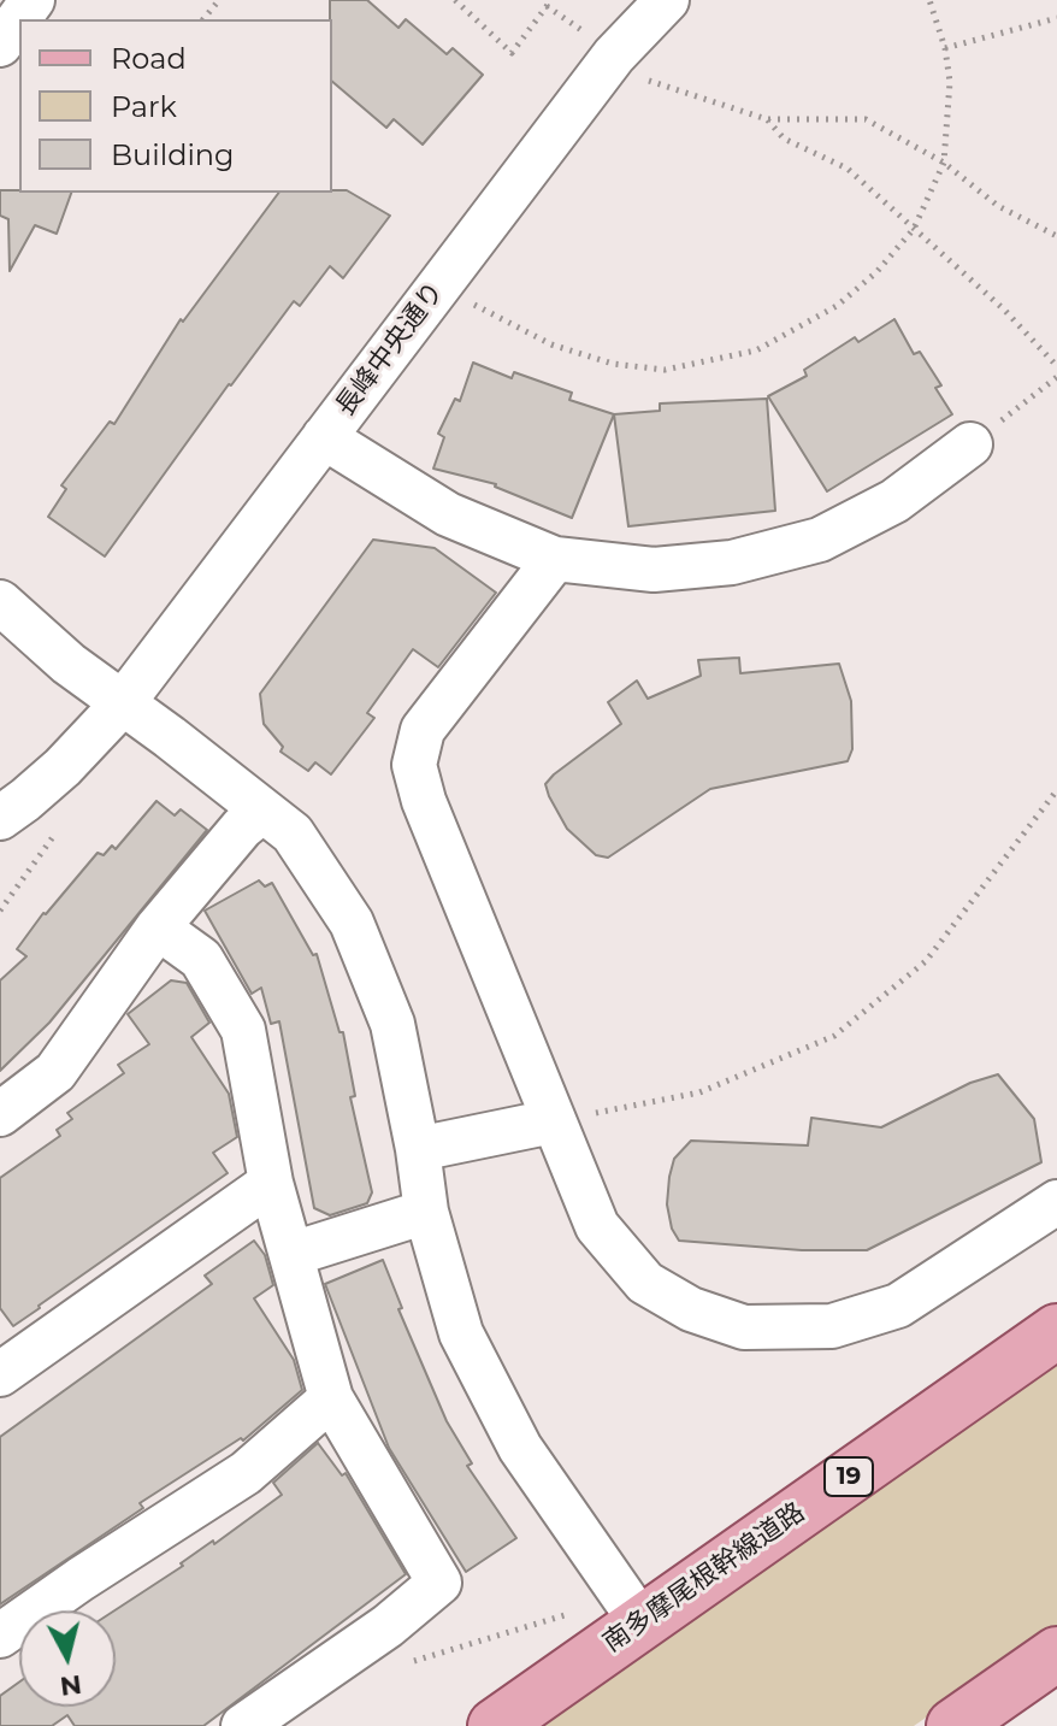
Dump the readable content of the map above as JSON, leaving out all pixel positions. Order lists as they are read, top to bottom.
{
  "streets": {
    "main road": ["19", "南多摩尾根幹線道路"],
    "street": ["長峰中央通り"]
  },
  "legend": ["Road", "Park", "Building"],
  "north": "bottom"
}
